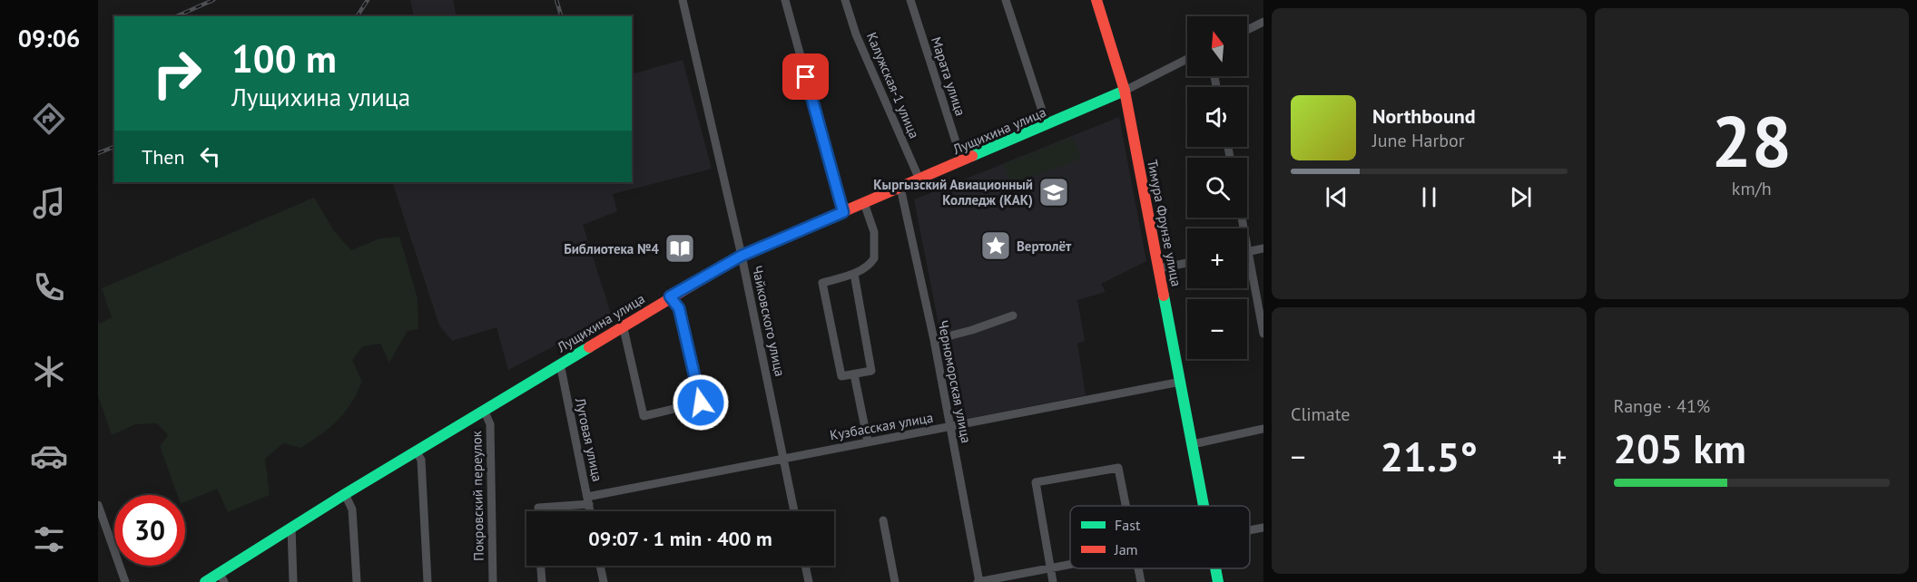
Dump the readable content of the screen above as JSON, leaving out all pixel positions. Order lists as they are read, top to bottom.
{
  "streets": {
    "street": [
      "Марата улица",
      "Калужская-1 улица",
      "Лущихина улица",
      "Тимура Фрунзе улица",
      "Чайковского улица",
      "Черноморская улица",
      "Кузбасская улица",
      "Луговая улица",
      "Покровский переулок"
    ]
  },
  "crossings": [
    ["Марата улица", "Лущихина улица"],
    ["Калужская-1 улица", "Лущихина улица"],
    ["Лущихина улица", "Тимура Фрунзе улица"],
    ["Лущихина улица", "Чайковского улица"],
    ["Лущихина улица", "Черноморская улица"],
    ["Лущихина улица", "Луговая улица"],
    ["Лущихина улица", "Покровский переулок"],
    ["Тимура Фрунзе улица", "Кузбасская улица"],
    ["Чайковского улица", "Кузбасская улица"],
    ["Черноморская улица", "Кузбасская улица"],
    ["Кузбасская улица", "Луговая улица"]
  ],
  "places": {
    "school or university": ["Кыргызский Авиационный Колледж (КАК)"],
    "place": ["Вертолёт"],
    "library": ["Библиотека №4"]
  },
  "legend": ["Fast", "Jam"],
  "north": "top",
  "page": {
    "tabs": "09:06",
    "tile": [
      ["28", "km/h"],
      "Climate",
      ["Range · 41%", "205 km"]
    ],
    "map_buttons": ["+", "−"],
    "turn": ["100 m", "Лущихина улица"],
    "song": ["Northbound", "June Harbor"],
    "then": "Then",
    "heat": ["−", "21.5°", "+"],
    "limit": "30",
    "trip": "09:07 · 1 min · 400 m"
  }
}
